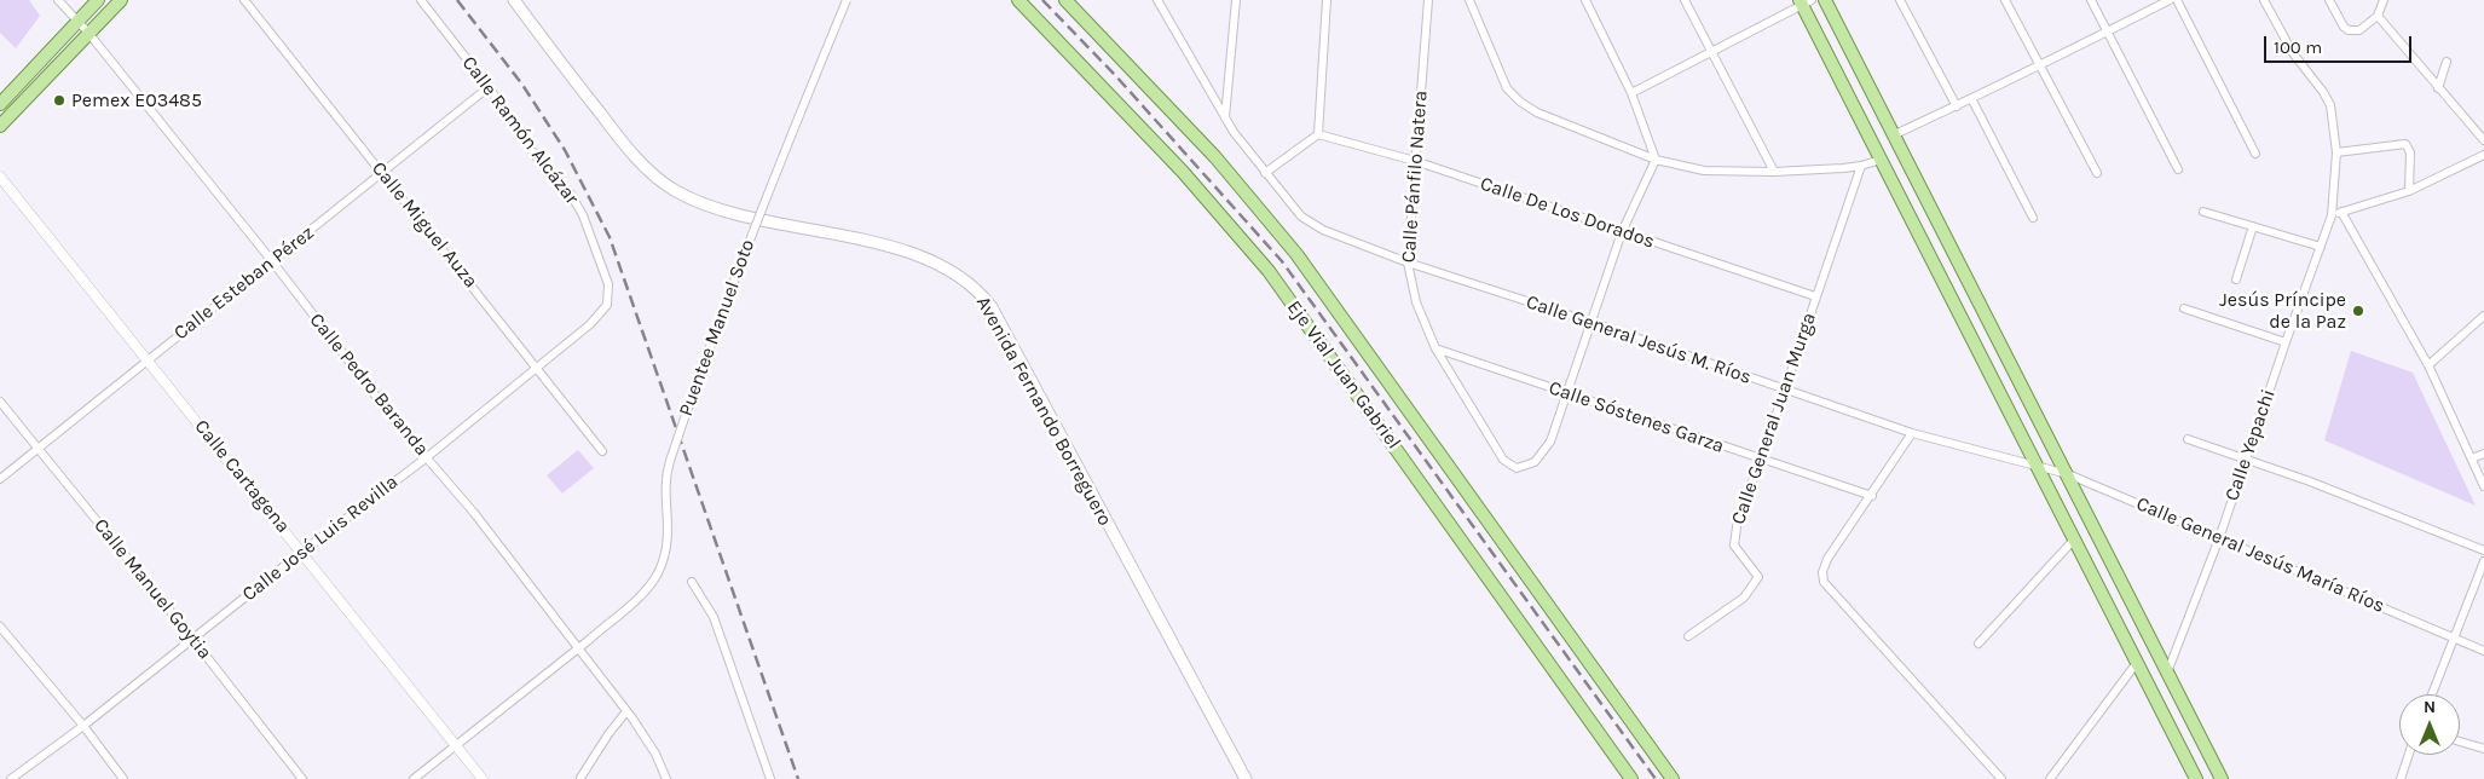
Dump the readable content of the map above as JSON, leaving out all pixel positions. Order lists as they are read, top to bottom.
{
  "streets": {
    "main road": ["Eje Vial Juan Gabriel", "Avenida Fernando Borreguero"],
    "street": [
      "Calle Ramón Alcázar",
      "Calle Pánfilo Natera",
      "Calle De Los Dorados",
      "Calle Miguel Auza",
      "Calle Esteban Pérez",
      "Puentee Manuel Soto",
      "Calle General Jesús M. Ríos",
      "Calle Pedro Baranda",
      "Calle Sóstenes Garza",
      "Calle General Juan Murga",
      "Calle Yepachi",
      "Calle Cartagena",
      "Calle José Luis Revilla",
      "Calle General Jesús María Ríos",
      "Calle Manuel Goytia"
    ]
  },
  "crossings": [
    ["Calle Ramón Alcázar", "Calle Esteban Pérez"],
    ["Calle Ramón Alcázar", "Calle José Luis Revilla"],
    ["Calle Pánfilo Natera", "Calle De Los Dorados"],
    ["Calle Pánfilo Natera", "Calle General Jesús M. Ríos"],
    ["Calle Pánfilo Natera", "Calle Sóstenes Garza"],
    ["Calle De Los Dorados", "Calle General Juan Murga"],
    ["Calle Miguel Auza", "Calle Esteban Pérez"],
    ["Calle Miguel Auza", "Calle José Luis Revilla"],
    ["Calle Esteban Pérez", "Calle Pedro Baranda"],
    ["Calle Esteban Pérez", "Calle Cartagena"],
    ["Calle Esteban Pérez", "Calle Manuel Goytia"],
    ["Puentee Manuel Soto", "Calle Pedro Baranda"],
    ["Puentee Manuel Soto", "Calle Cartagena"],
    ["Calle General Jesús M. Ríos", "Calle General Juan Murga"],
    ["Calle General Jesús M. Ríos", "Calle General Jesús María Ríos"],
    ["Calle Pedro Baranda", "Calle José Luis Revilla"],
    ["Calle Sóstenes Garza", "Calle General Juan Murga"],
    ["Calle Yepachi", "Calle General Jesús María Ríos"],
    ["Calle Cartagena", "Calle José Luis Revilla"],
    ["Calle José Luis Revilla", "Calle Manuel Goytia"]
  ],
  "places": ["Pemex E03485", "Jesús Príncipe de la Paz"],
  "scale_bar": "100 m",
  "north": "top"
}
